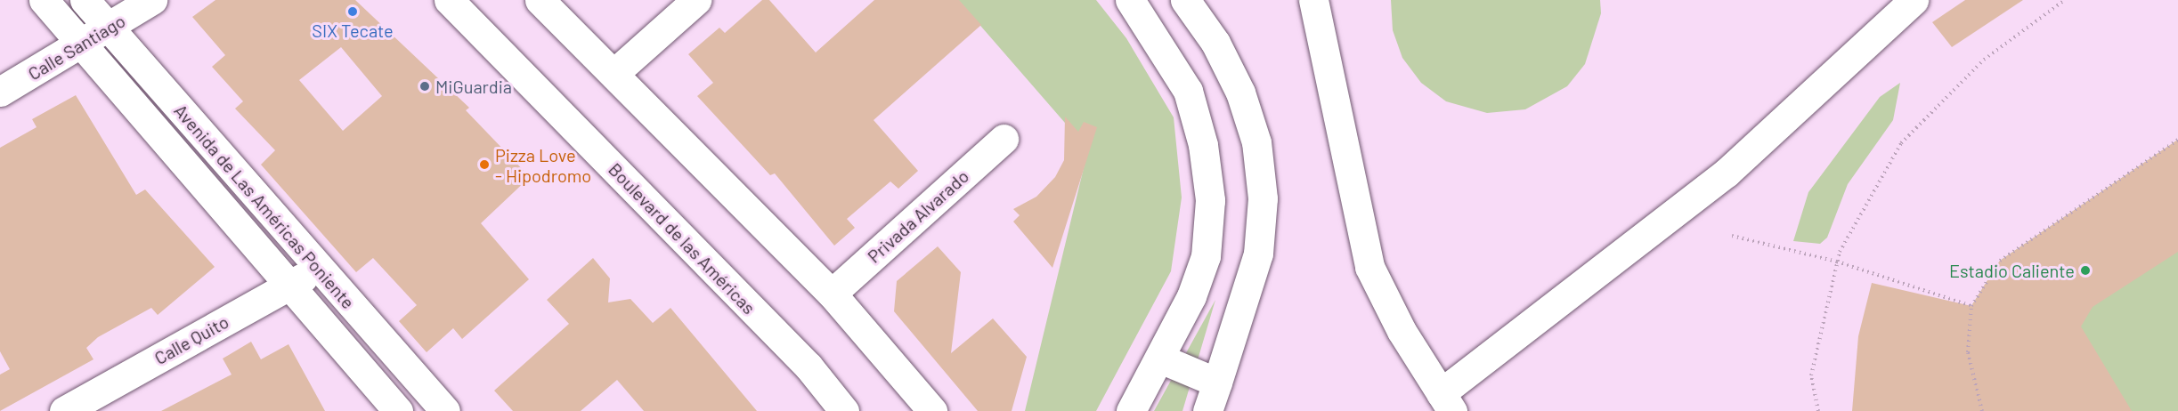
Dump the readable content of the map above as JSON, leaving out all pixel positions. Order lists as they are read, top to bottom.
{
  "streets": {
    "street": [
      "Calle Santiago",
      "Avenida de Las Américas Poniente",
      "Privada Alvarado",
      "Boulevard de las Américas",
      "Calle Quito"
    ]
  },
  "crossings": [
    ["Calle Santiago", "Avenida de Las Américas Poniente"],
    ["Avenida de Las Américas Poniente", "Calle Quito"]
  ],
  "places": [
    "SIX Tecate",
    "MiGuardia",
    "Pizza Love - Hipodromo",
    "Estadio Caliente"
  ]
}
